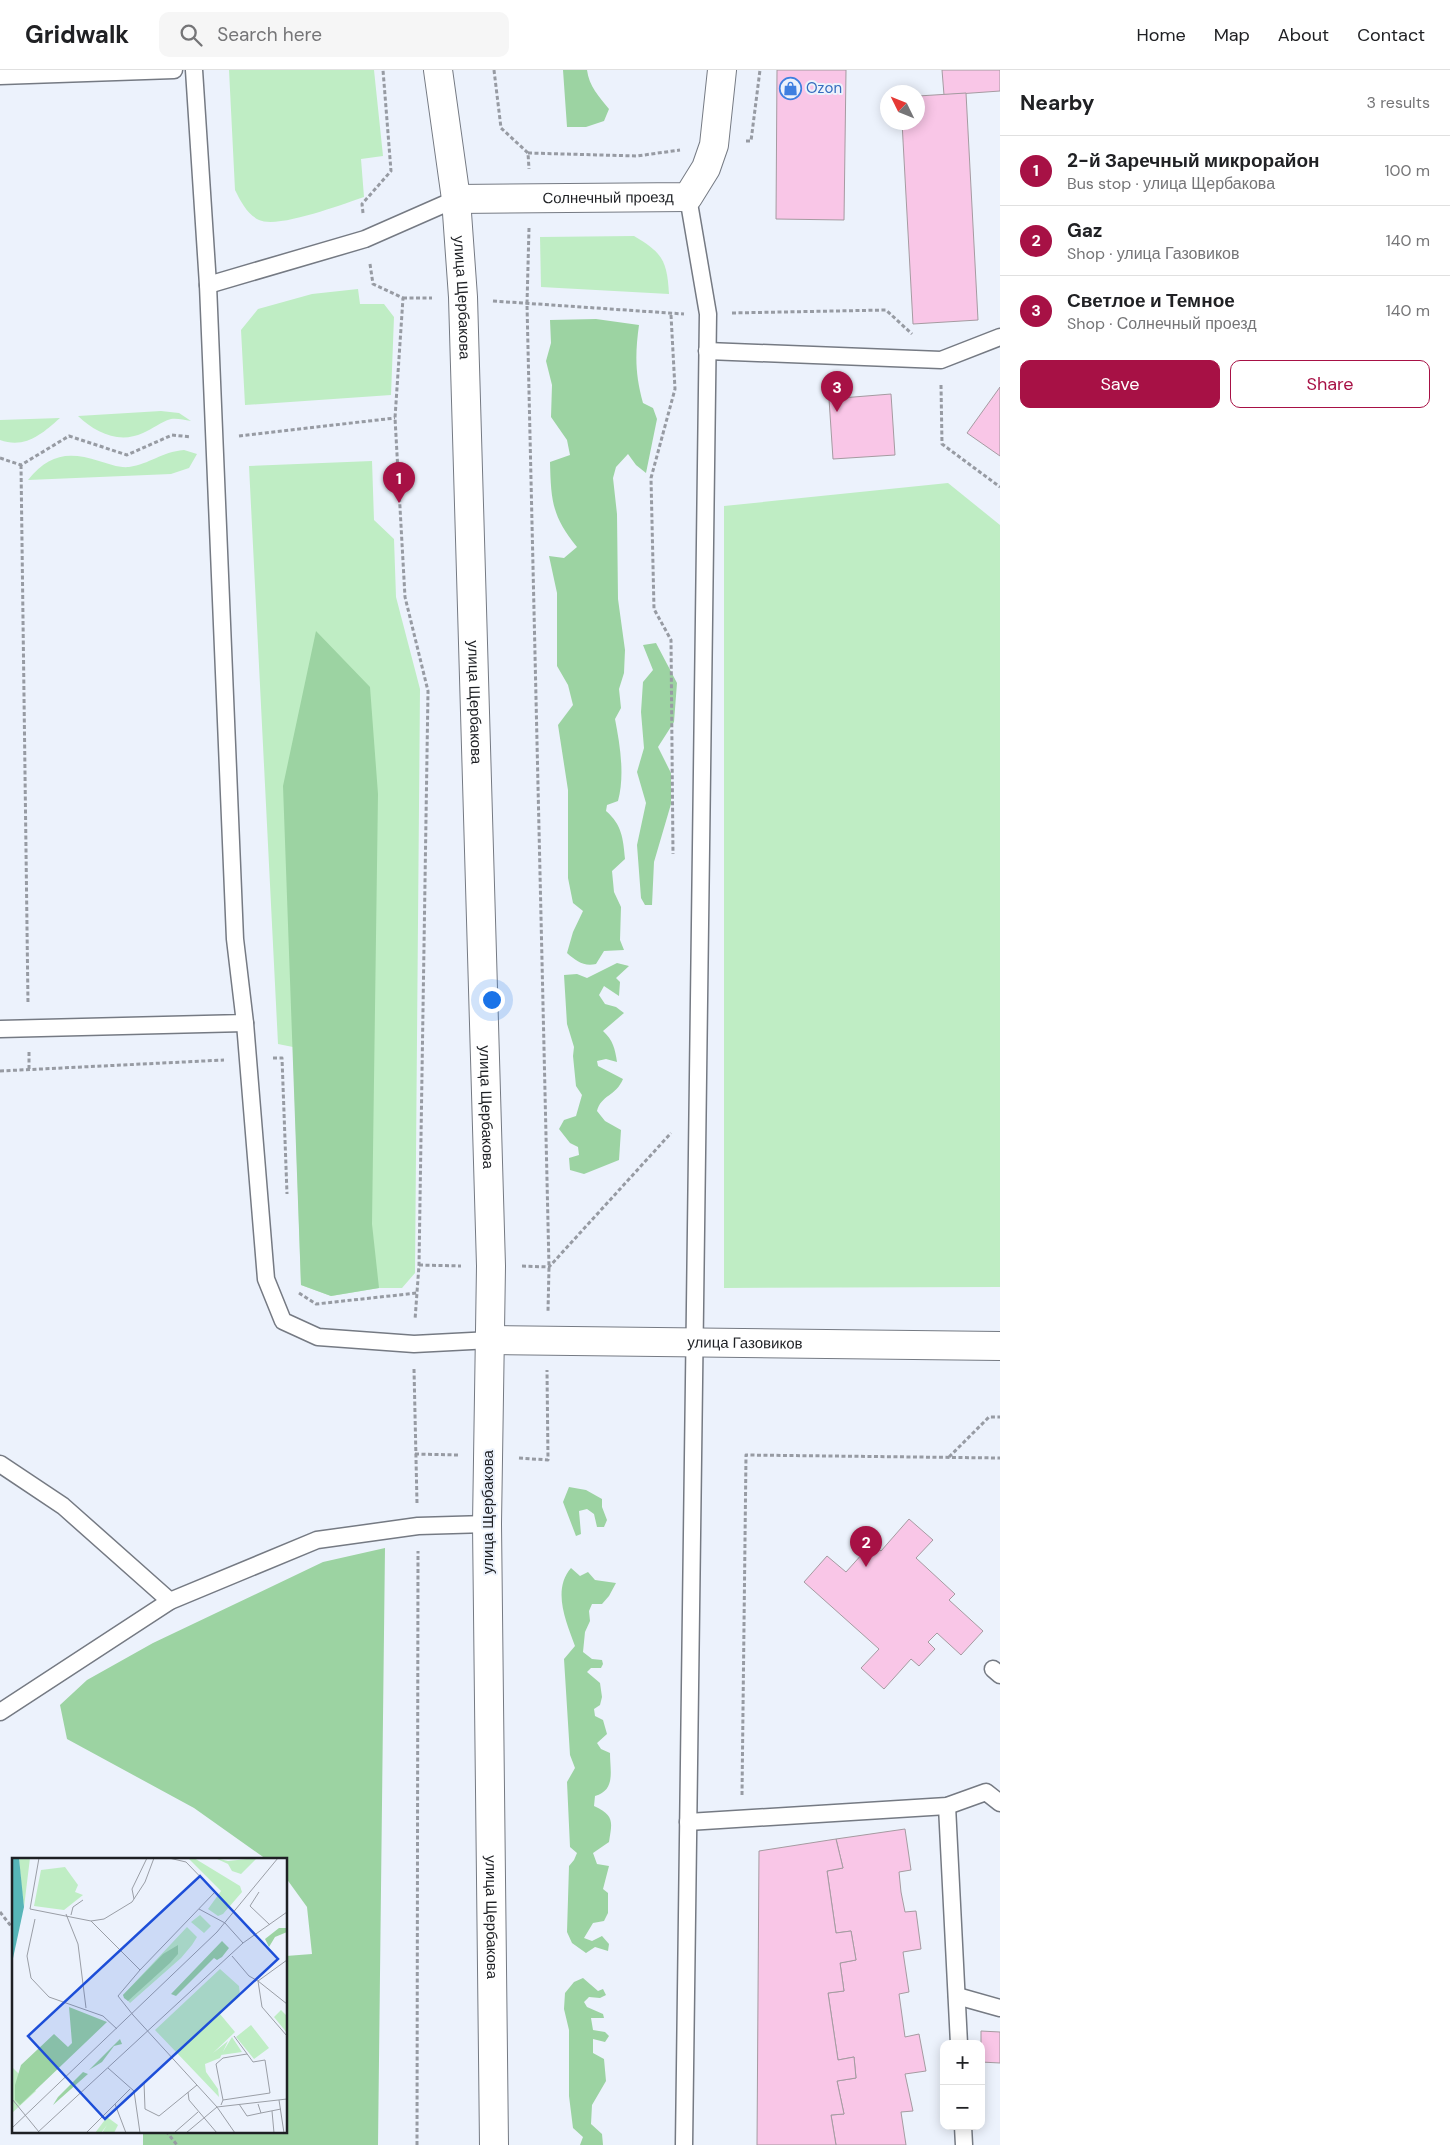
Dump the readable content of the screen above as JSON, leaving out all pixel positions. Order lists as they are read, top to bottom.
{
  "streets": {
    "main road": ["Солнечный проезд", "улица Щербакова", "улица Газовиков"]
  },
  "crossings": [
    ["Солнечный проезд", "улица Щербакова"],
    ["улица Щербакова", "улица Газовиков"]
  ],
  "places": {
    "shop": ["Ozon"]
  },
  "north": "top left",
  "page": {
    "header": "Gridwalk",
    "search": "Search here",
    "nav": [
      "Home",
      "Map",
      "About",
      "Contact"
    ],
    "heading": ["Nearby", "3 results"],
    "list": [
      {
        "mark": "1",
        "name": "2-й Заречный микрорайон",
        "note": "Bus stop · улица Щербакова",
        "value": "100 m"
      },
      {
        "mark": "2",
        "name": "Gaz",
        "note": "Shop · улица Газовиков",
        "value": "140 m"
      },
      {
        "mark": "3",
        "name": "Светлое и Темное",
        "note": "Shop · Солнечный проезд",
        "value": "140 m"
      }
    ],
    "buttons": ["Save", "Share"],
    "pins": ["3", "1", "2"],
    "map_buttons": ["+", "−"]
  }
}
